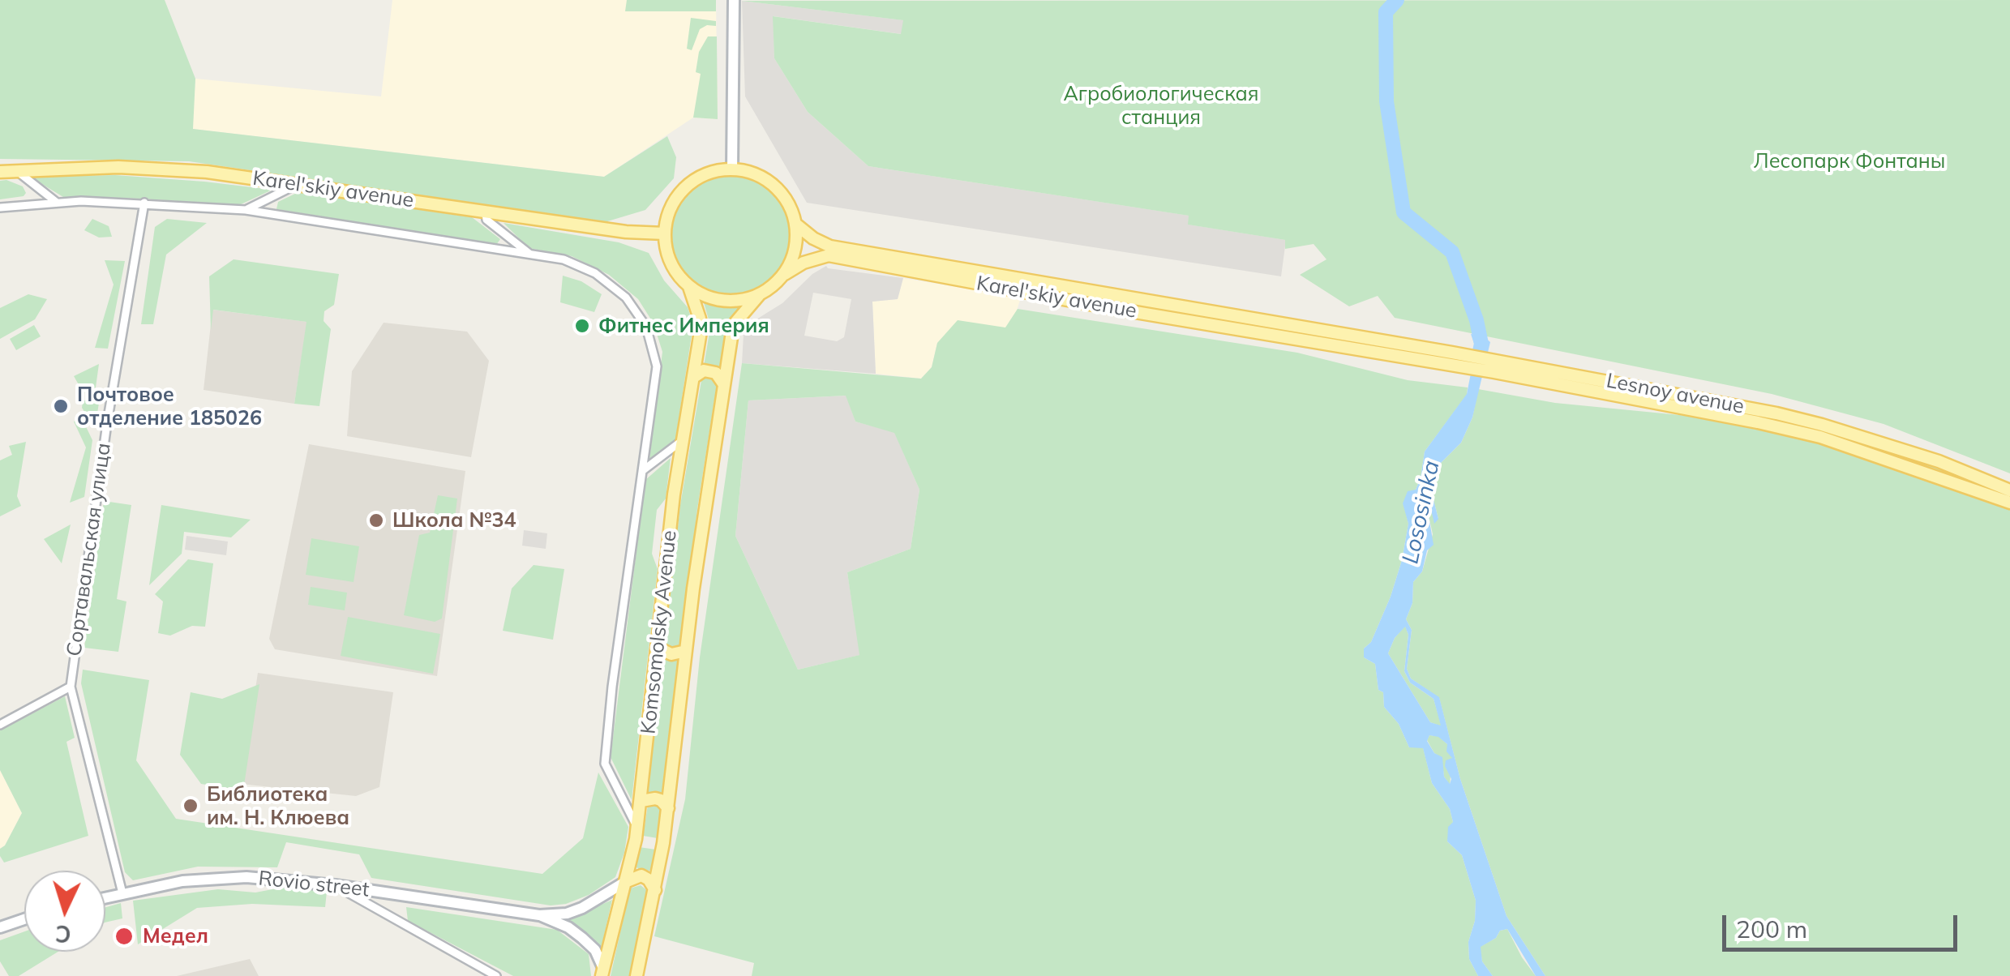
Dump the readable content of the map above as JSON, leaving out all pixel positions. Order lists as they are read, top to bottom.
{
  "streets": {
    "main road": [
      "Karel'skiy avenue",
      "Lesnoy avenue",
      "Komsomolsky Avenue",
      "Rovio street"
    ],
    "street": ["Сортавальская улица"]
  },
  "crossings": [
    ["Karel'skiy avenue", "Lesnoy avenue"],
    ["Karel'skiy avenue", "Komsomolsky Avenue"],
    ["Сортавальская улица", "Rovio street"],
    ["Komsomolsky Avenue", "Rovio street"]
  ],
  "water": ["Lososinka"],
  "parks": ["Агробиологическая станция", "Лесопарк Фонтаны"],
  "places": [
    "Фитнес Империя",
    "Почтовое отделение 185026",
    "Школа №34",
    "Библиотека им. Н. Клюева",
    "Медел"
  ],
  "scale_bar": "200 m",
  "north": "bottom"
}
